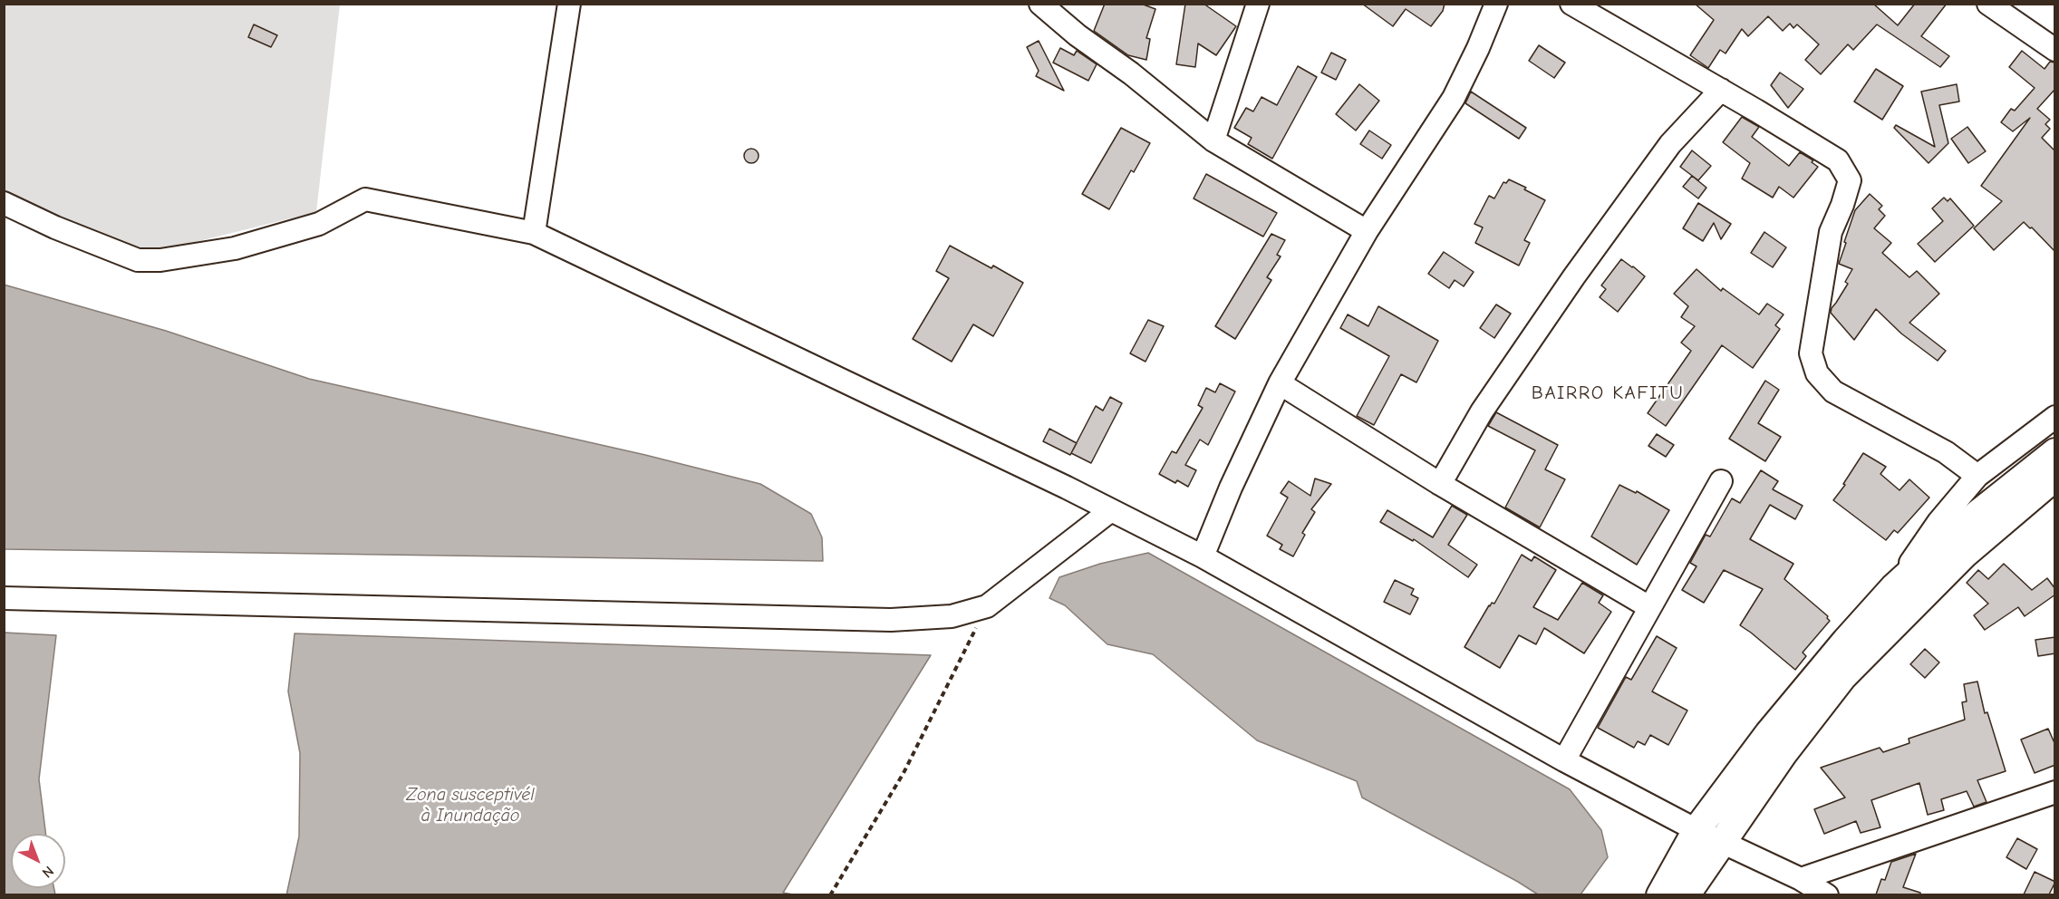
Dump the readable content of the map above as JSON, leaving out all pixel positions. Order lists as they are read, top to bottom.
{
  "districts": ["BAIRRO KAFITU"],
  "water": ["Zona susceptivél à Inundação"],
  "north": "bottom right"
}
